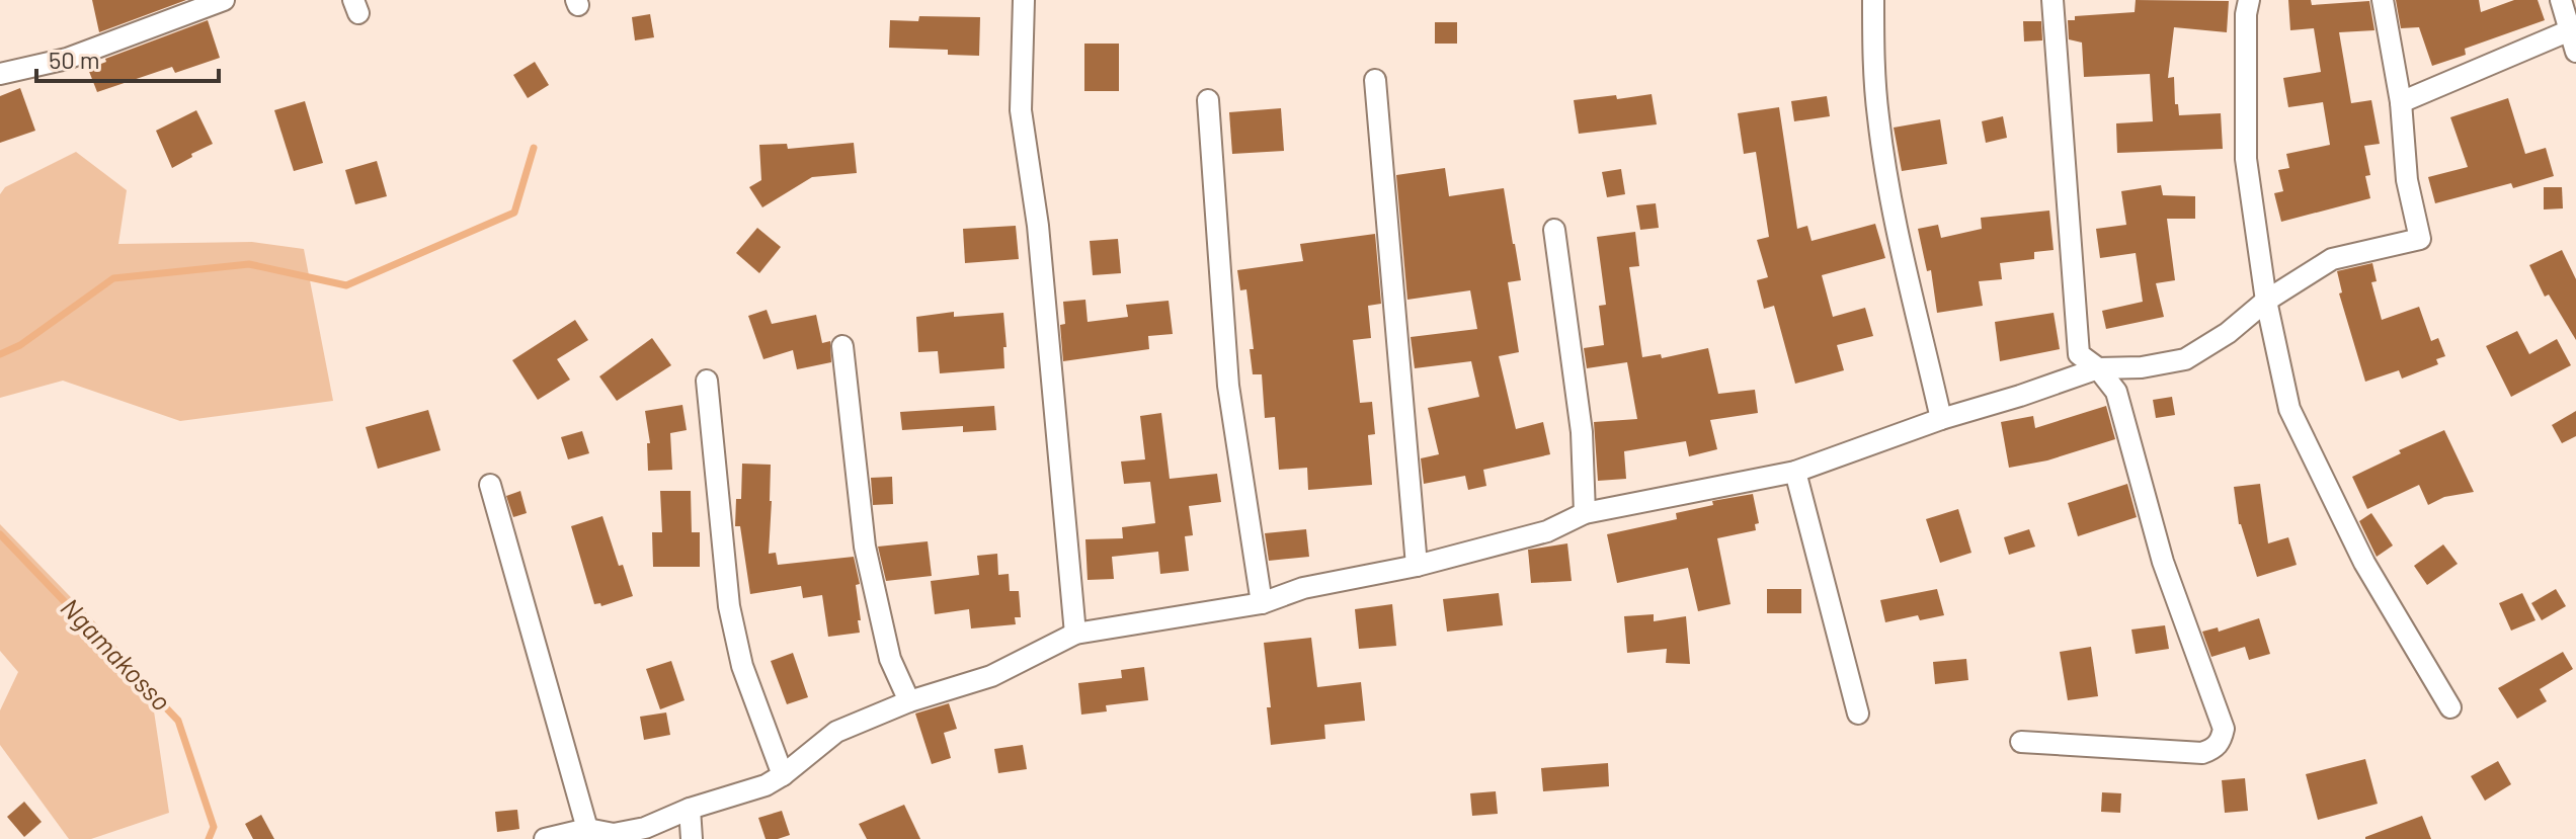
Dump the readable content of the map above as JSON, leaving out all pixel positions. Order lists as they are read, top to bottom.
{
  "water": ["Ngamakosso"],
  "scale_bar": "50 m"
}
